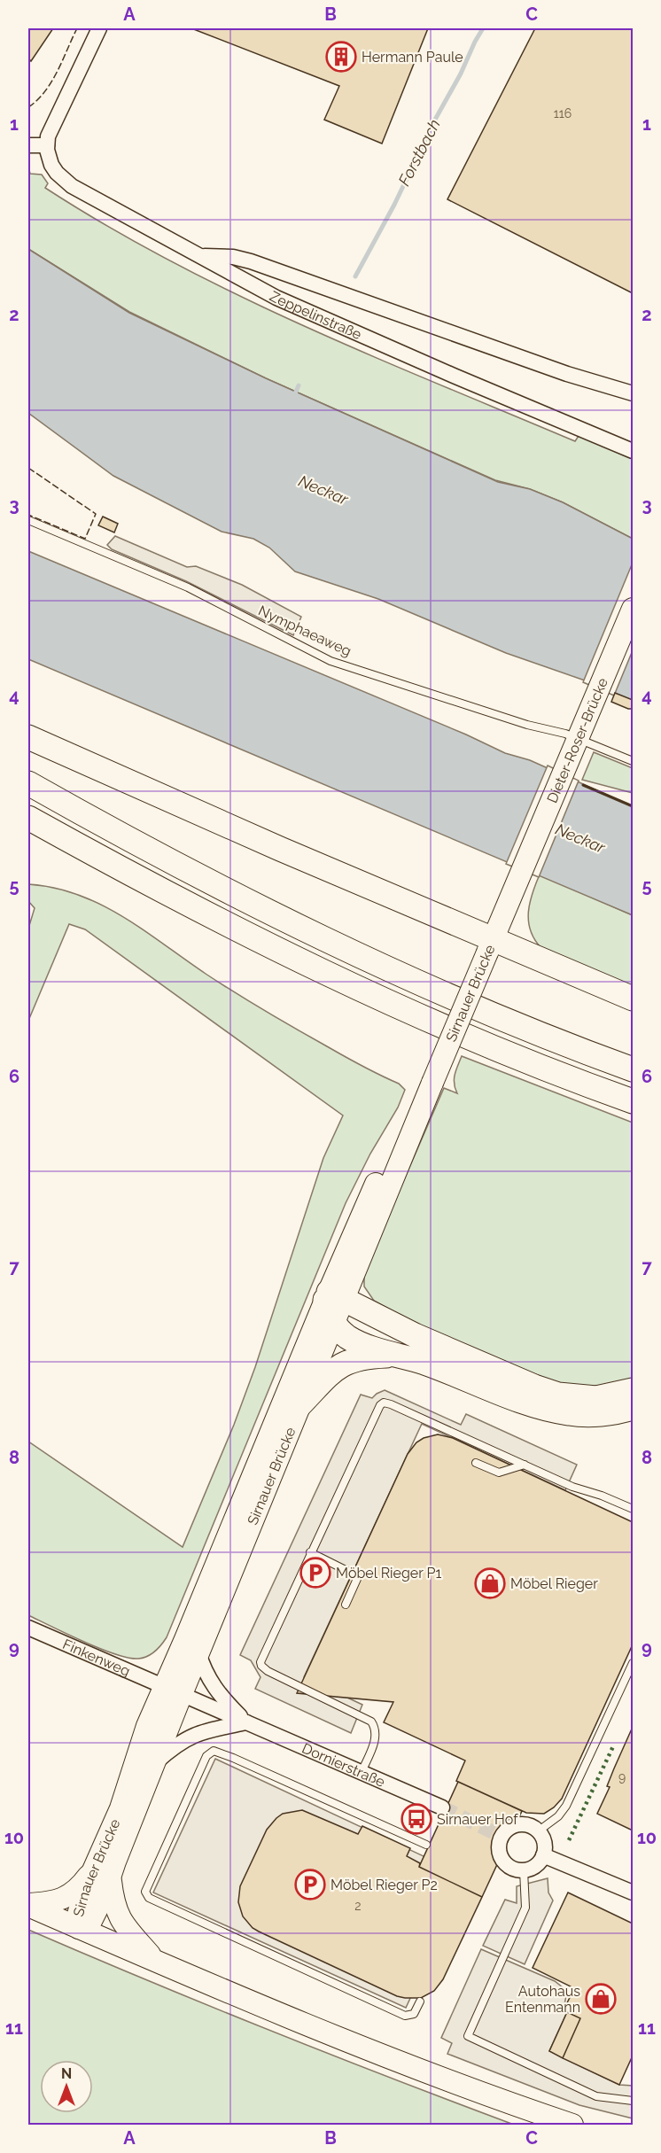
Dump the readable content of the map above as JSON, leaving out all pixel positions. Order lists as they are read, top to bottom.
{
  "streets": {
    "main road": ["Dieter-Roser-Brücke", "Sirnauer Brücke"],
    "street": ["Zeppelinstraße", "Finkenweg", "Dornierstraße"],
    "lane": ["Nymphaeaweg"]
  },
  "crossings": [
    ["Nymphaeaweg", "Dieter-Roser-Brücke"],
    ["Dieter-Roser-Brücke", "Sirnauer Brücke"],
    ["Sirnauer Brücke", "Finkenweg"],
    ["Sirnauer Brücke", "Dornierstraße"],
    ["Finkenweg", "Dornierstraße"]
  ],
  "water": ["Forstbach", "Neckar"],
  "places": {
    "building": ["Hermann Paule"],
    "parking": ["Möbel Rieger P1", "Möbel Rieger P2"],
    "shop": ["Möbel Rieger", "Autohaus Entenmann"],
    "bus stop": ["Sirnauer Hof"]
  },
  "house_numbers": ["116", "9", "2"],
  "north": "top",
  "grid": {
    "columns": ["A", "B", "C"],
    "rows": [
      "1",
      "2",
      "3",
      "4",
      "5",
      "6",
      "7",
      "8",
      "9",
      "10",
      "11"
    ]
  }
}
